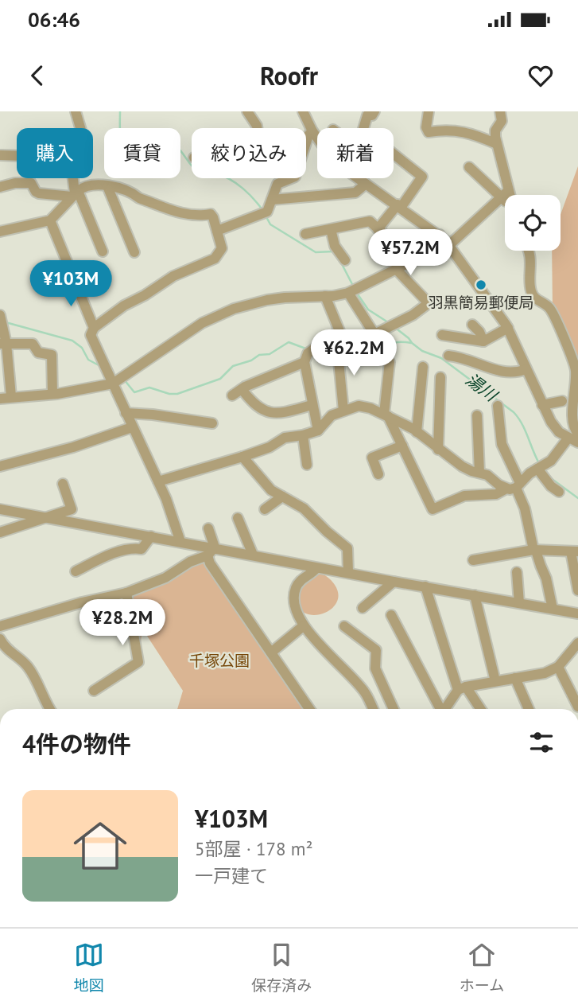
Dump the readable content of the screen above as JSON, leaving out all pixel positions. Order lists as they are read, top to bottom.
{
  "water": ["湯川"],
  "parks": ["千塚公園"],
  "places": ["羽黒簡易郵便局"],
  "page": {
    "status": "06:46",
    "header": "Roofr",
    "chip": [
      "購入",
      "賃貸",
      "絞り込み",
      "新着"
    ],
    "price": [
      "¥57.2M",
      "¥103M",
      "¥62.2M",
      "¥28.2M"
    ],
    "heading": "4件の物件",
    "list": [
      {
        "name": "¥103M",
        "note": "5部屋 · 178 m² · 一戸建て"
      }
    ],
    "tabs": ["地図", "保存済み", "ホーム"]
  }
}
